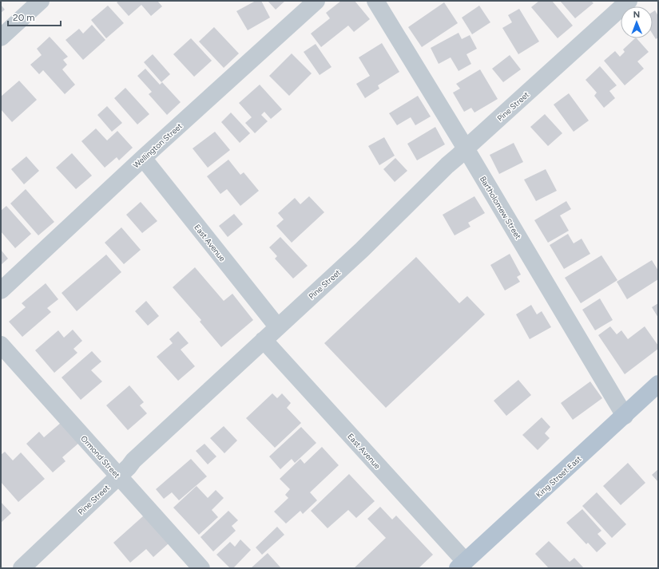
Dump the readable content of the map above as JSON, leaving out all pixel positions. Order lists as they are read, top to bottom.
{
  "streets": {
    "main road": ["King Street East"],
    "street": [
      "Pine Street",
      "Wellington Street",
      "Bartholomew Street",
      "East Avenue",
      "Ormond Street"
    ]
  },
  "crossings": [
    ["Pine Street", "Bartholomew Street"],
    ["Pine Street", "East Avenue"],
    ["Pine Street", "Ormond Street"],
    ["Wellington Street", "East Avenue"],
    ["Bartholomew Street", "King Street East"],
    ["East Avenue", "King Street East"]
  ],
  "scale_bar": "20 m",
  "north": "top"
}
